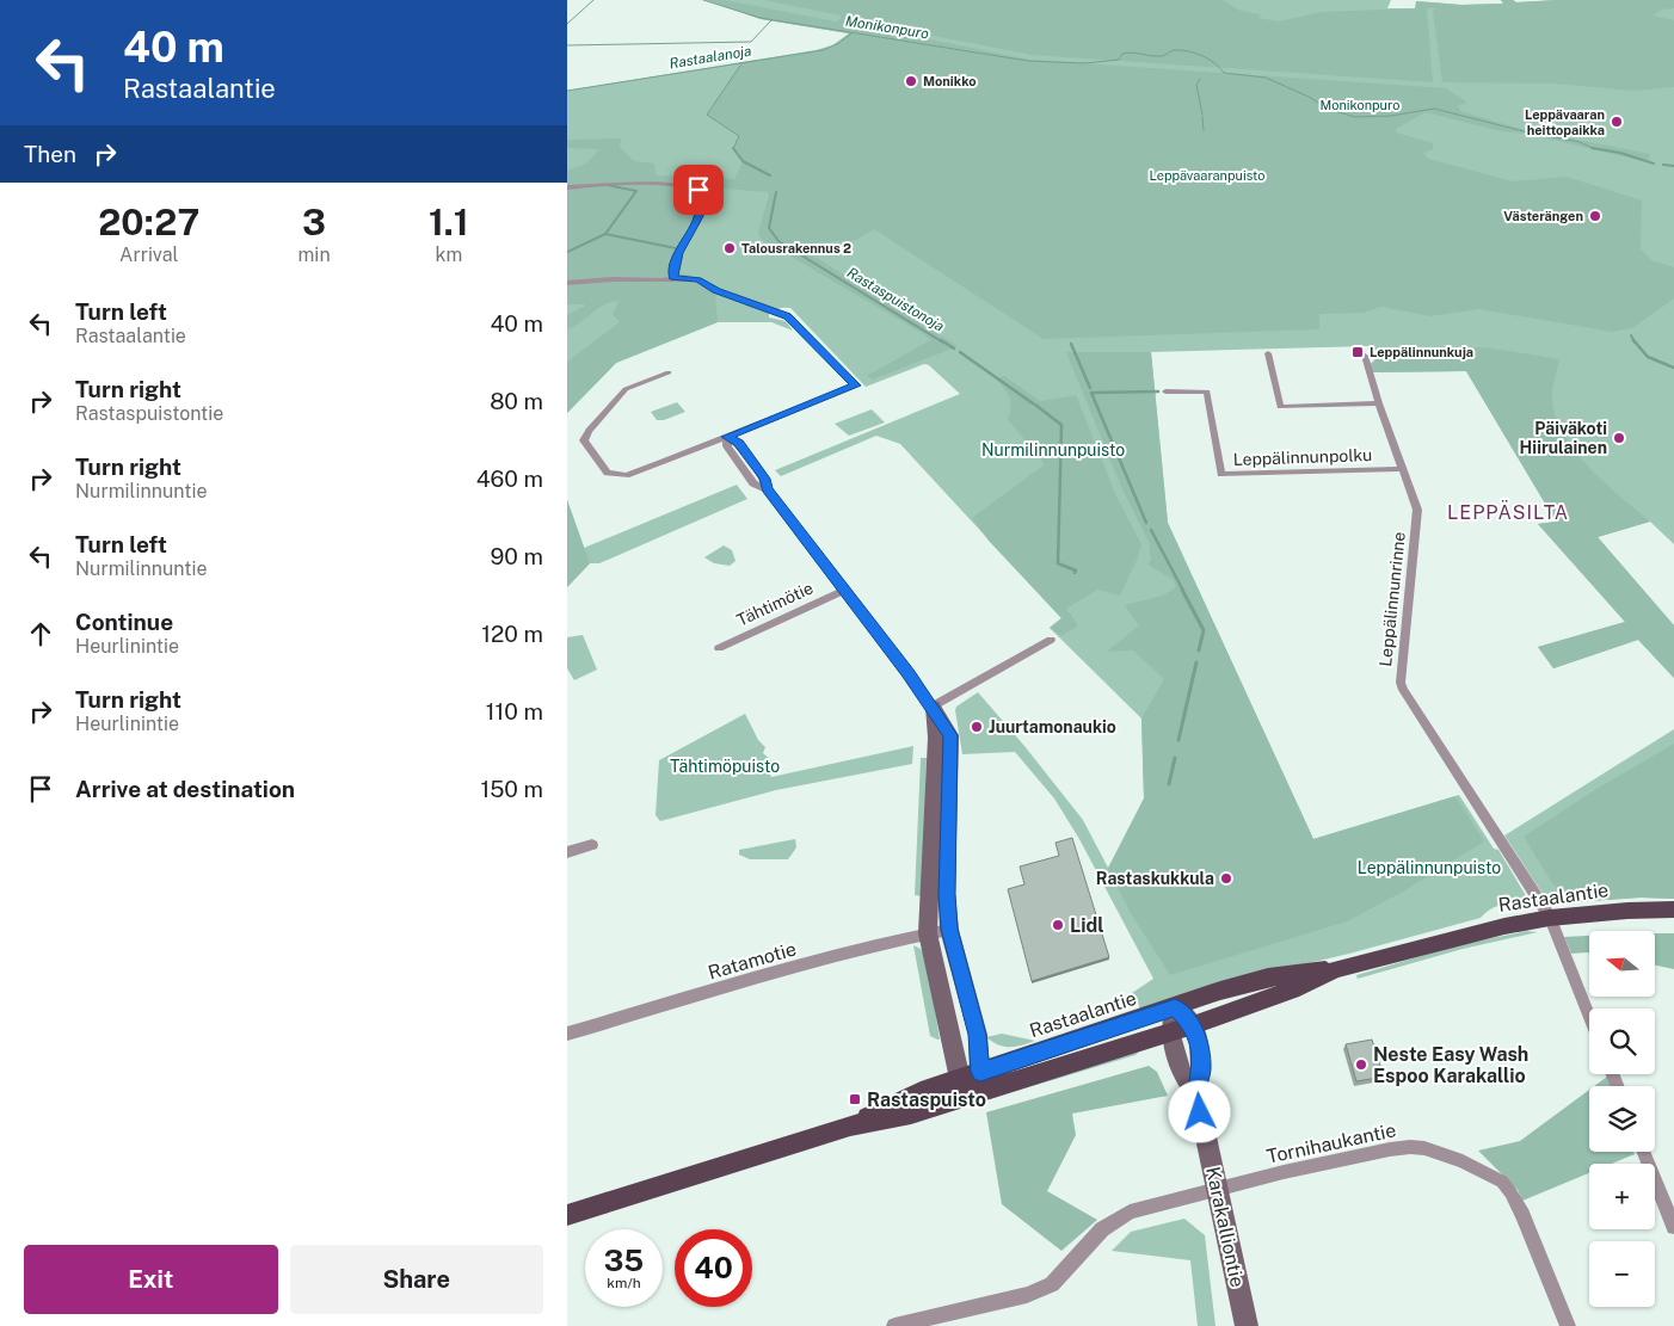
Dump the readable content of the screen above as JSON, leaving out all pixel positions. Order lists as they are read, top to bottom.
{
  "streets": {
    "main road": ["Rastaalantie"],
    "street": [
      "Leppälinnunpolku",
      "Leppälinnunrinne",
      "Tähtimötie",
      "Ratamotie",
      "Tornihaukantie",
      "Karakalliontie"
    ]
  },
  "crossings": [
    ["Leppälinnunpolku", "Leppälinnunrinne"],
    ["Leppälinnunrinne", "Rastaalantie"],
    ["Rastaalantie", "Karakalliontie"],
    ["Tornihaukantie", "Karakalliontie"]
  ],
  "districts": ["LEPPÄSILTA"],
  "water": ["Monikonpuro", "Rastaalanoja", "Rastaspuistonoja"],
  "parks": [
    "Monikonpuro",
    "Leppävaaranpuisto",
    "Nurmilinnunpuisto",
    "Tähtimöpuisto",
    "Leppälinnunpuisto"
  ],
  "places": {
    "other": [
      "Monikko",
      "Leppävaaran heittopaikka",
      "Västerängen",
      "Talousrakennus 2",
      "Päiväkoti Hiirulainen",
      "Juurtamonaukio",
      "Rastaskukkula",
      "Lidl",
      "Neste Easy Wash Espoo Karakallio"
    ],
    "transit": ["Leppälinnunkuja", "Rastaspuisto"]
  },
  "north": "left",
  "page": {
    "turn": ["40 m", "Rastaalantie"],
    "then": "Then",
    "eta": [
      "20:27",
      "Arrival",
      "3",
      "min",
      "1.1",
      "km"
    ],
    "list": [
      {
        "name": "Turn left",
        "note": "Rastaalantie",
        "value": "40 m"
      },
      {
        "name": "Turn right",
        "note": "Rastaspuistontie",
        "value": "80 m"
      },
      {
        "name": "Turn right",
        "note": "Nurmilinnuntie",
        "value": "460 m"
      },
      {
        "name": "Turn left",
        "note": "Nurmilinnuntie",
        "value": "90 m"
      },
      {
        "name": "Continue",
        "note": "Heurlinintie",
        "value": "120 m"
      },
      {
        "name": "Turn right",
        "note": "Heurlinintie",
        "value": "110 m"
      },
      {
        "name": "Arrive at destination",
        "value": "150 m"
      }
    ],
    "map_buttons": ["+", "−"],
    "speed": "35 km/h",
    "limit": "40",
    "buttons": ["Exit", "Share"]
  }
}
